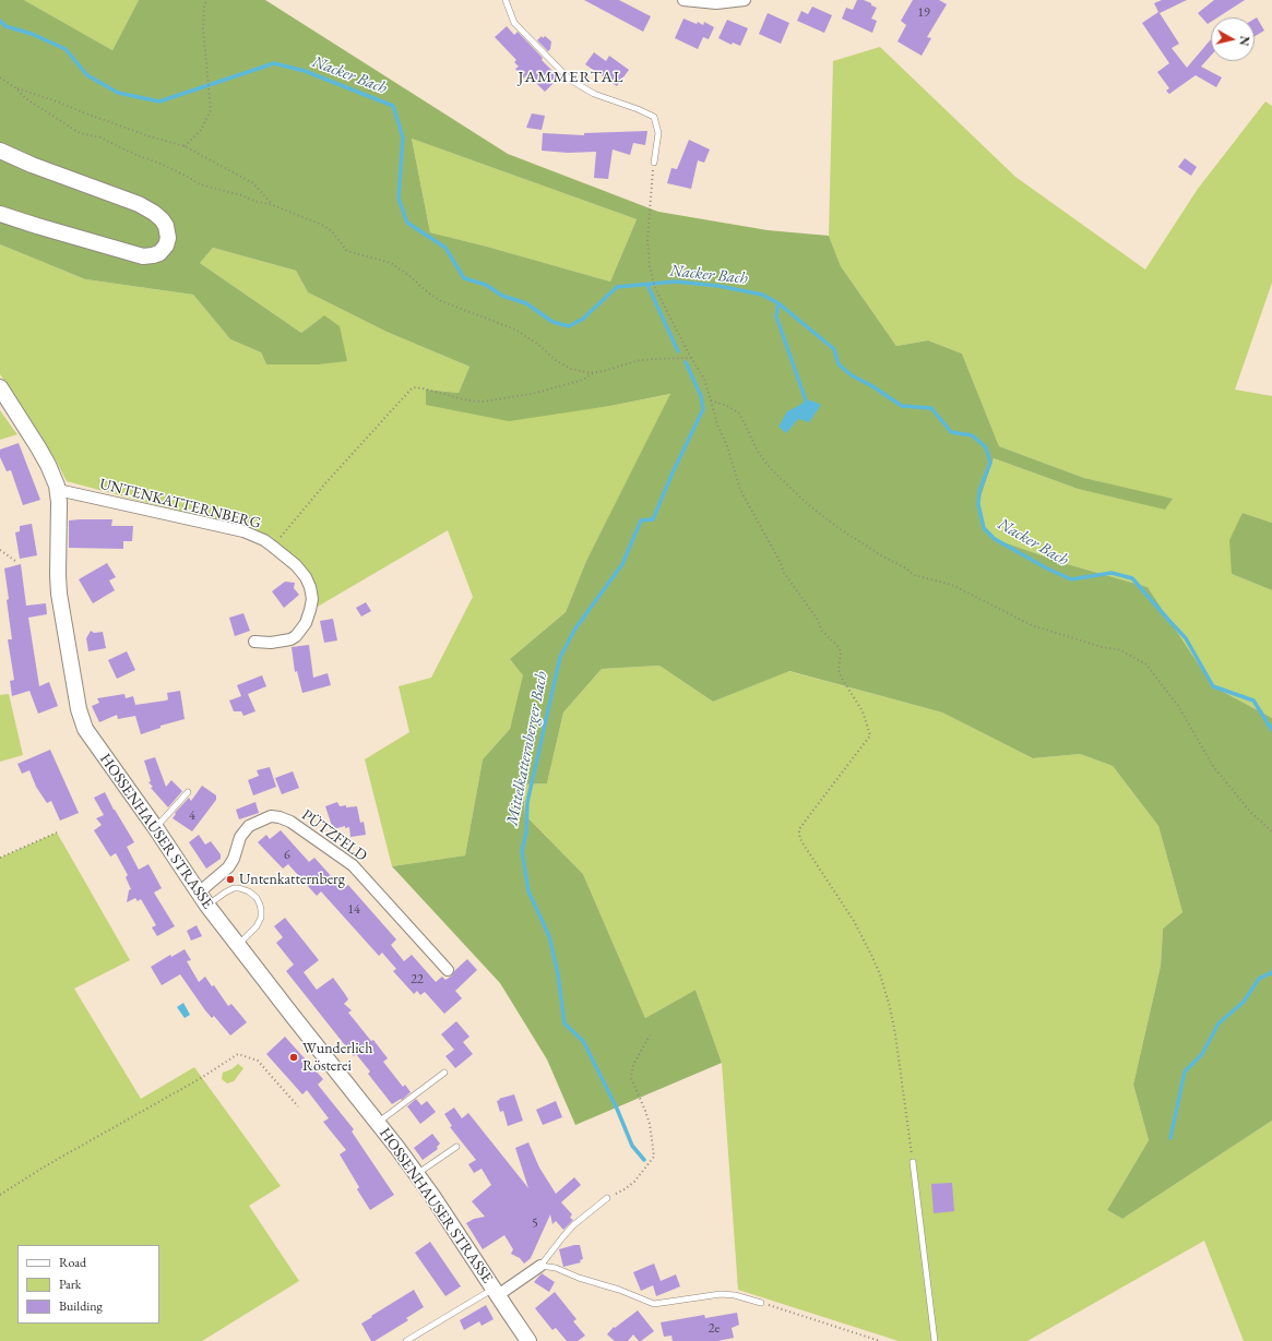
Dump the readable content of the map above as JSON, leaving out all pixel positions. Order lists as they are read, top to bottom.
{
  "streets": {
    "street": ["UNTENKATTERNBERG", "HOSSENHAUSER STRASSE", "PÜTZFELD"]
  },
  "crossings": [
    ["UNTENKATTERNBERG", "HOSSENHAUSER STRASSE"],
    ["HOSSENHAUSER STRASSE", "PÜTZFELD"]
  ],
  "districts": ["JAMMERTAL"],
  "water": ["Nacker Bach", "Mittelkatternberger Bach"],
  "places": ["Untenkatternberg", "Wunderlich Rösterei"],
  "house_numbers": [
    "19",
    "4",
    "6",
    "14",
    "22",
    "5",
    "2e"
  ],
  "legend": ["Road", "Park", "Building"],
  "north": "right"
}
